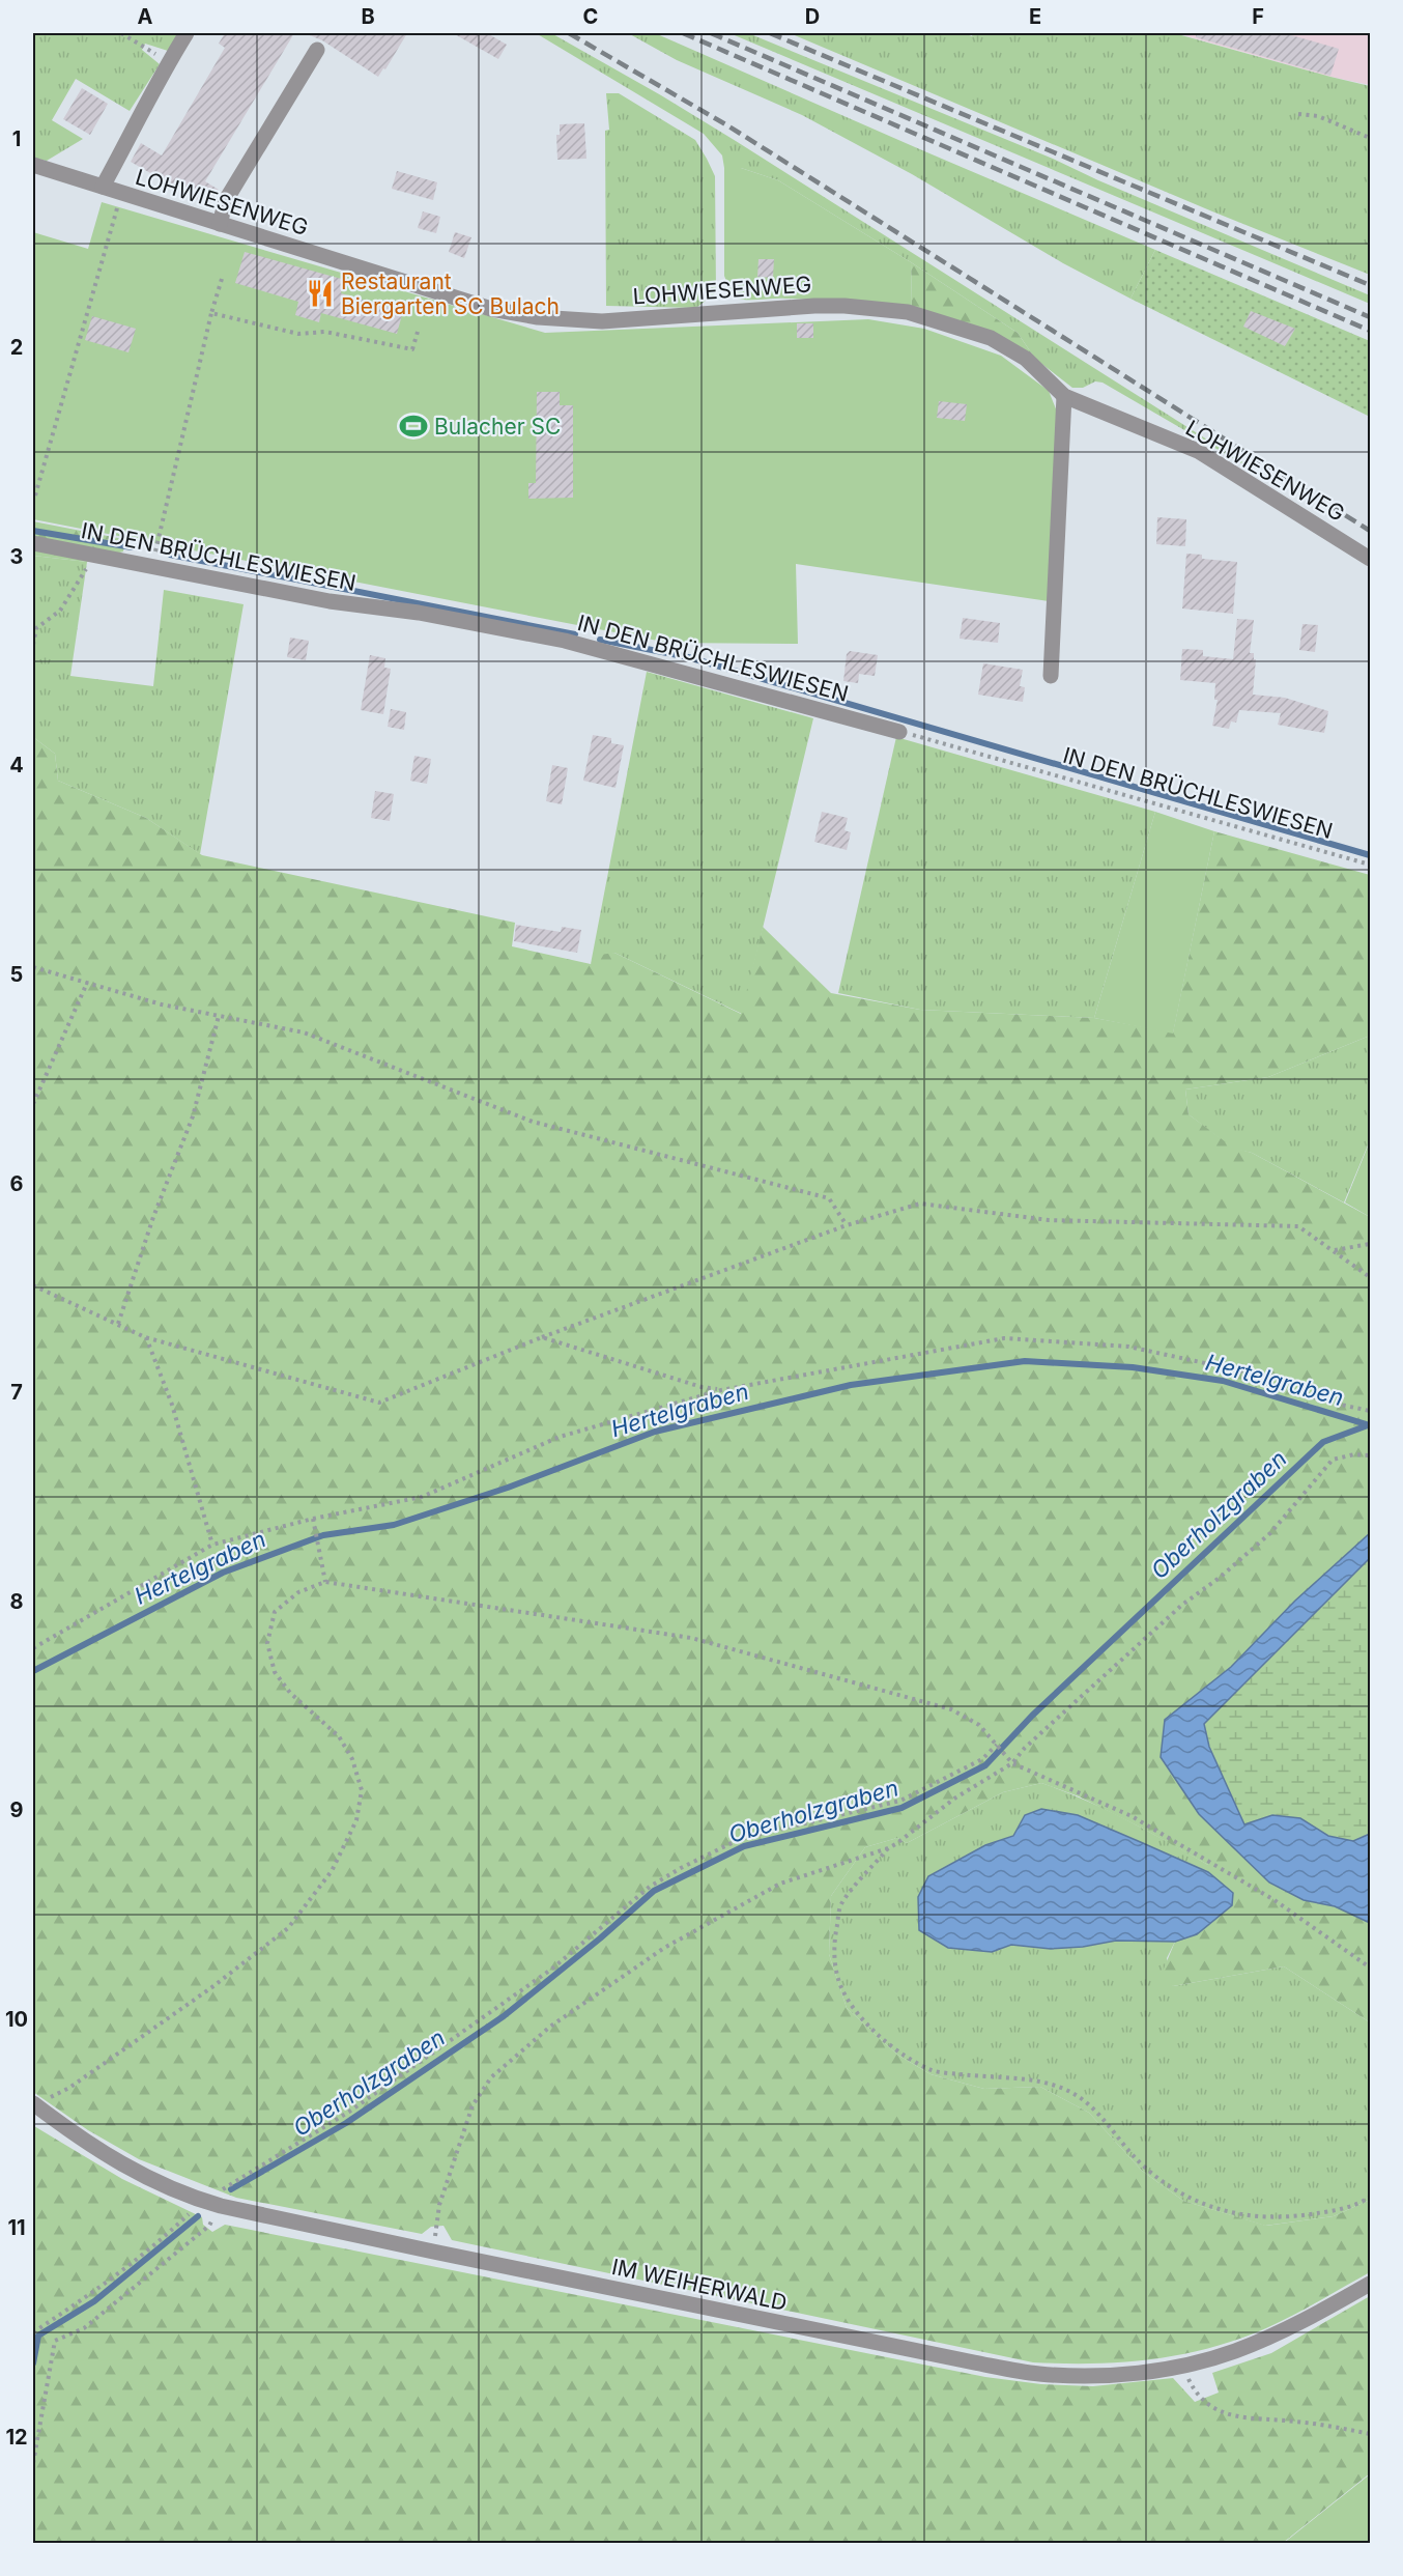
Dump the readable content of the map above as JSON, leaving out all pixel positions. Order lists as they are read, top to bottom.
{
  "streets": {
    "street": ["LOHWIESENWEG", "IN DEN BRÜCHLESWIESEN", "IM WEIHERWALD"]
  },
  "water": ["Hertelgraben", "Oberholzgraben"],
  "places": {
    "restaurant": ["Restaurant Biergarten SC Bulach"],
    "sports": ["Bulacher SC"]
  },
  "grid": {
    "columns": [
      "A",
      "B",
      "C",
      "D",
      "E",
      "F"
    ],
    "rows": [
      "1",
      "2",
      "3",
      "4",
      "5",
      "6",
      "7",
      "8",
      "9",
      "10",
      "11",
      "12"
    ]
  }
}
